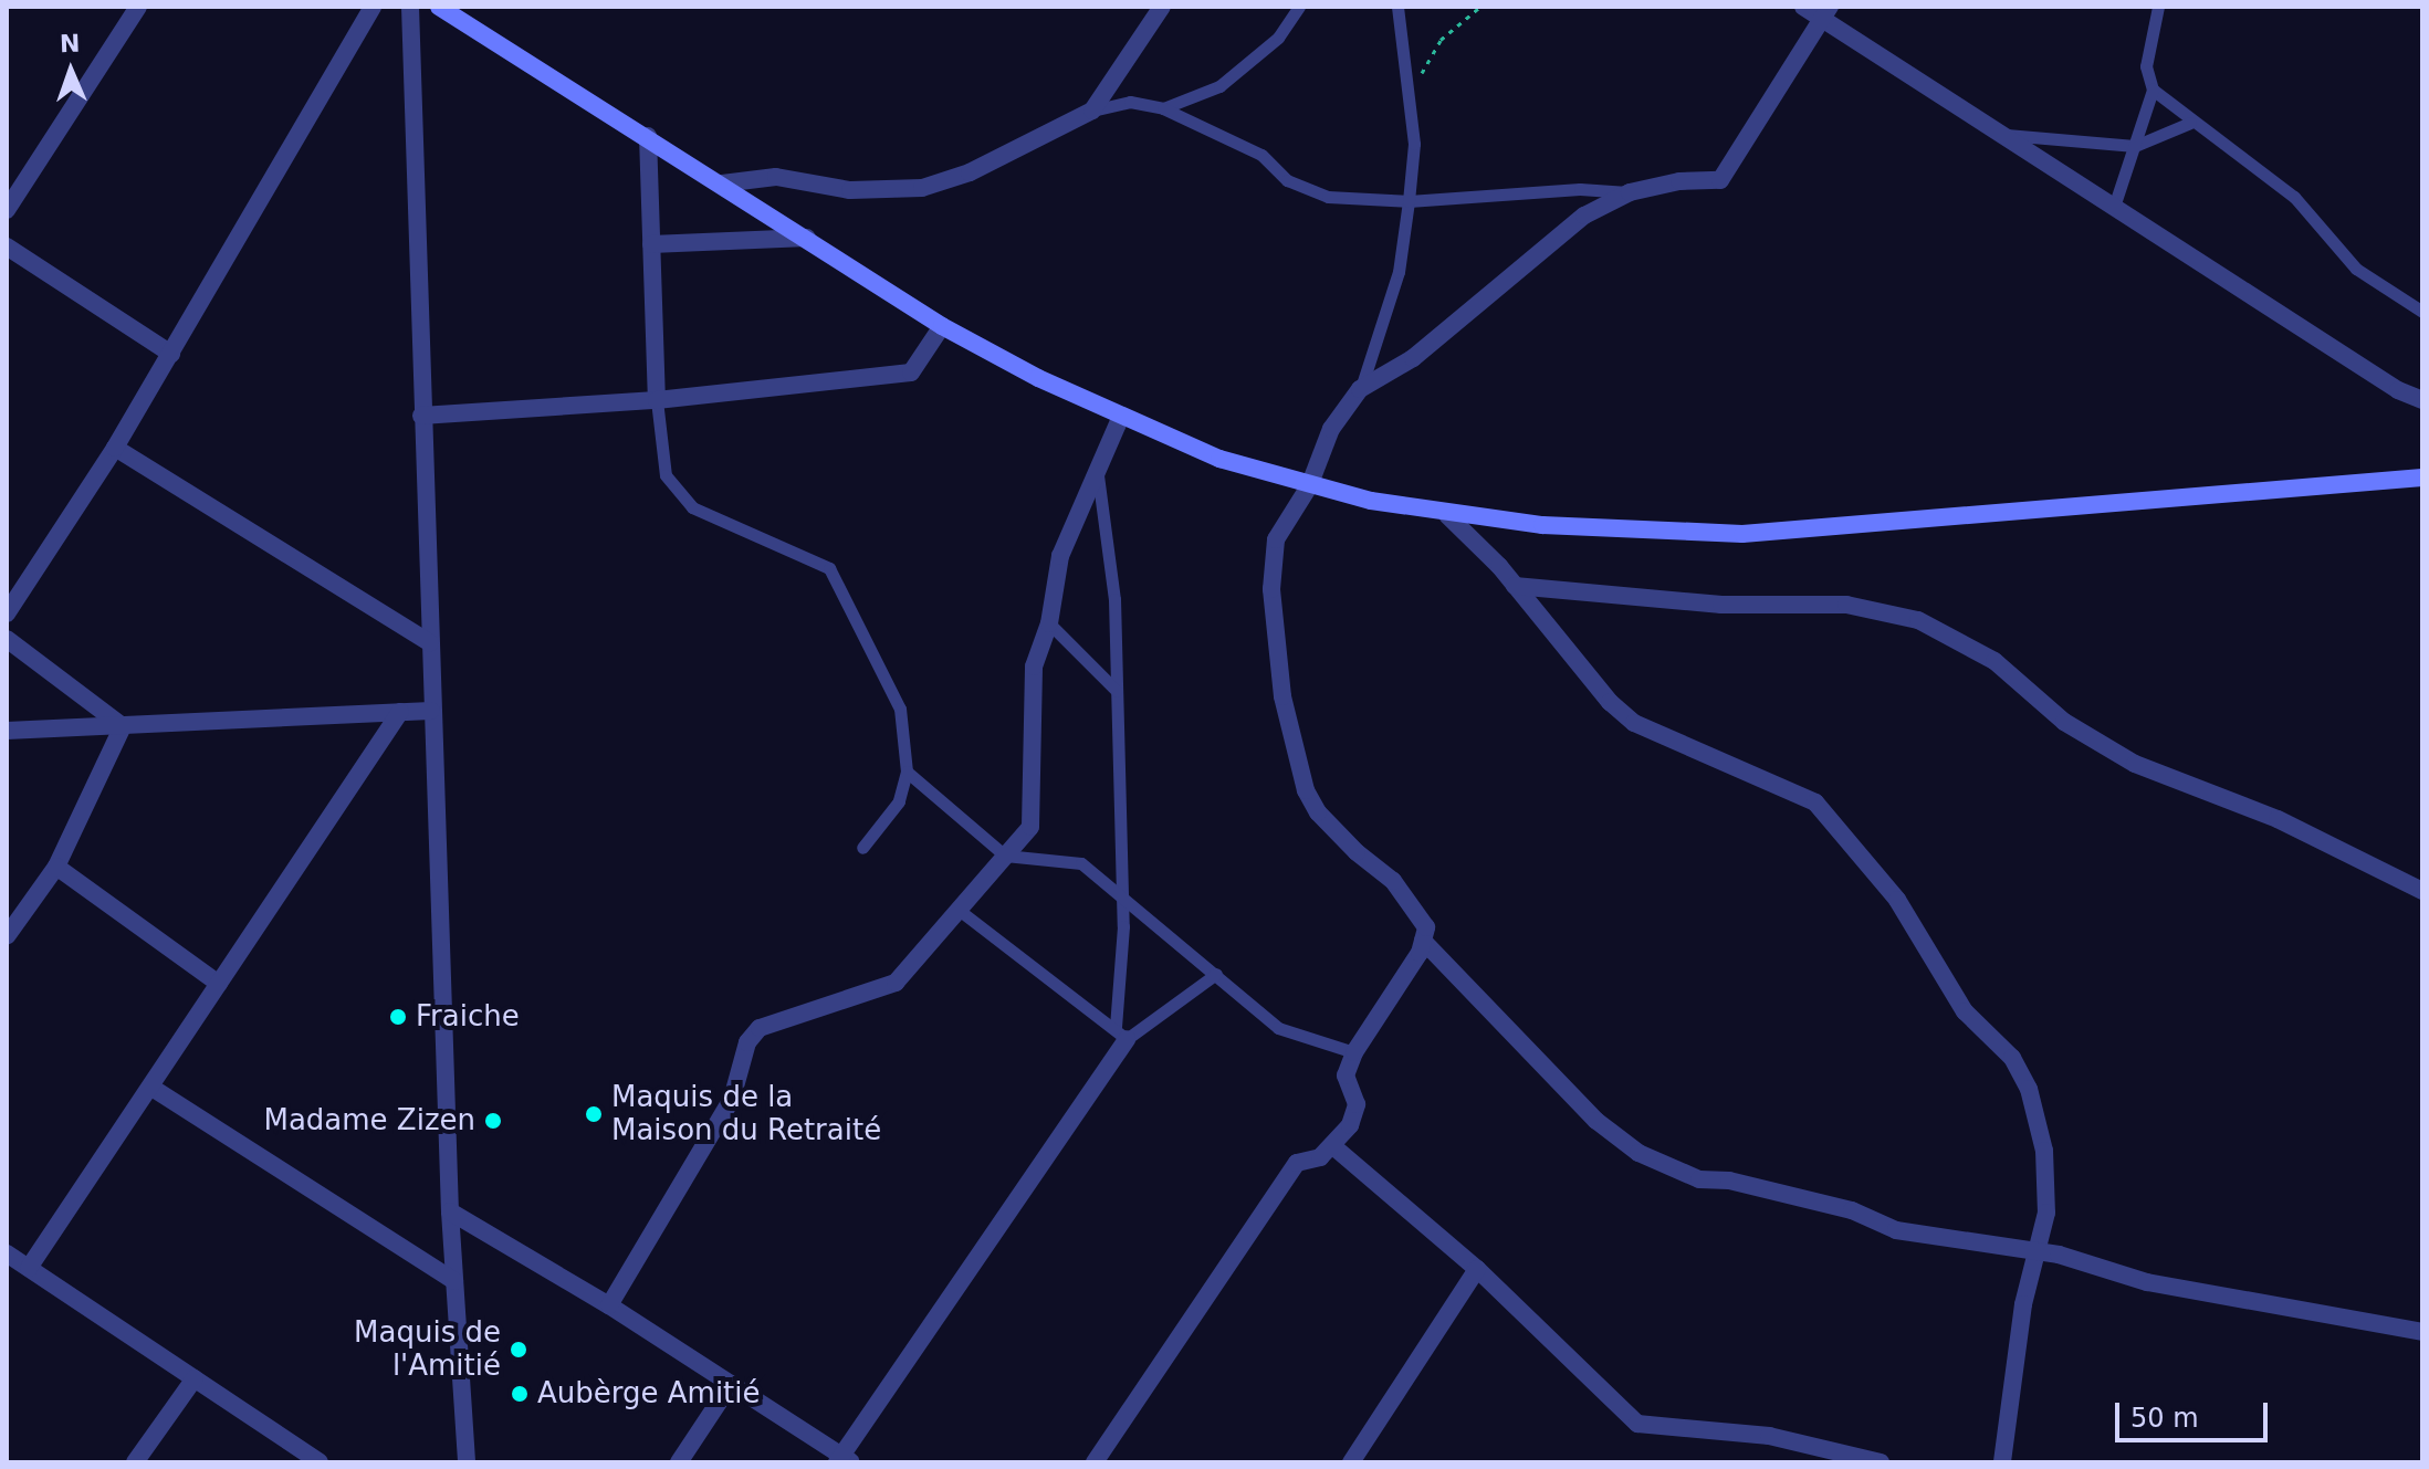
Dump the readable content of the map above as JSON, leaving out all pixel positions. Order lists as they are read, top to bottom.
{
  "places": [
    "Fraiche",
    "Maquis de la Maison du Retraité",
    "Madame Zizen",
    "Maquis de l'Amitié",
    "Aubèrge Amitié"
  ],
  "scale_bar": "50 m",
  "north": "top"
}
